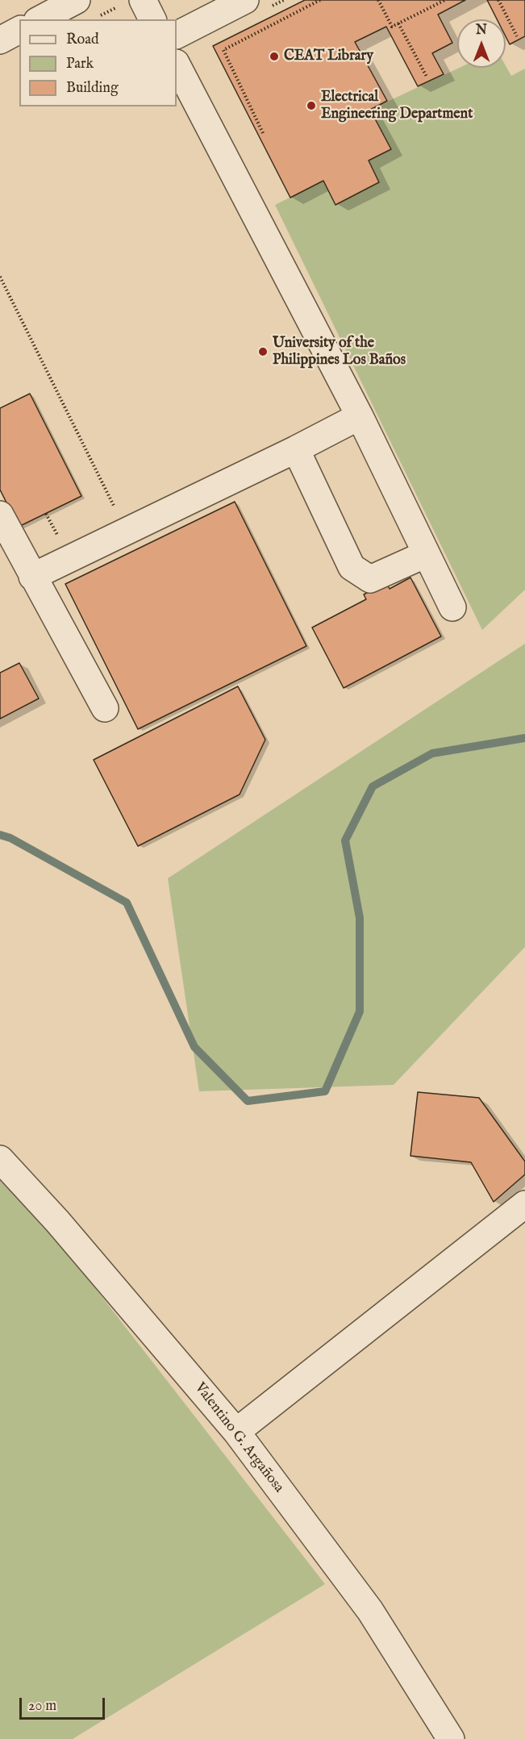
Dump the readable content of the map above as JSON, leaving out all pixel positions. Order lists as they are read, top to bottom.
{
  "streets": {
    "street": ["Valentino G. Argañosa"]
  },
  "places": ["CEAT Library", "Electrical Engineering Department", "University of the Philippines Los Baños"],
  "legend": ["Road", "Park", "Building"],
  "scale_bar": "20 m",
  "north": "top"
}
